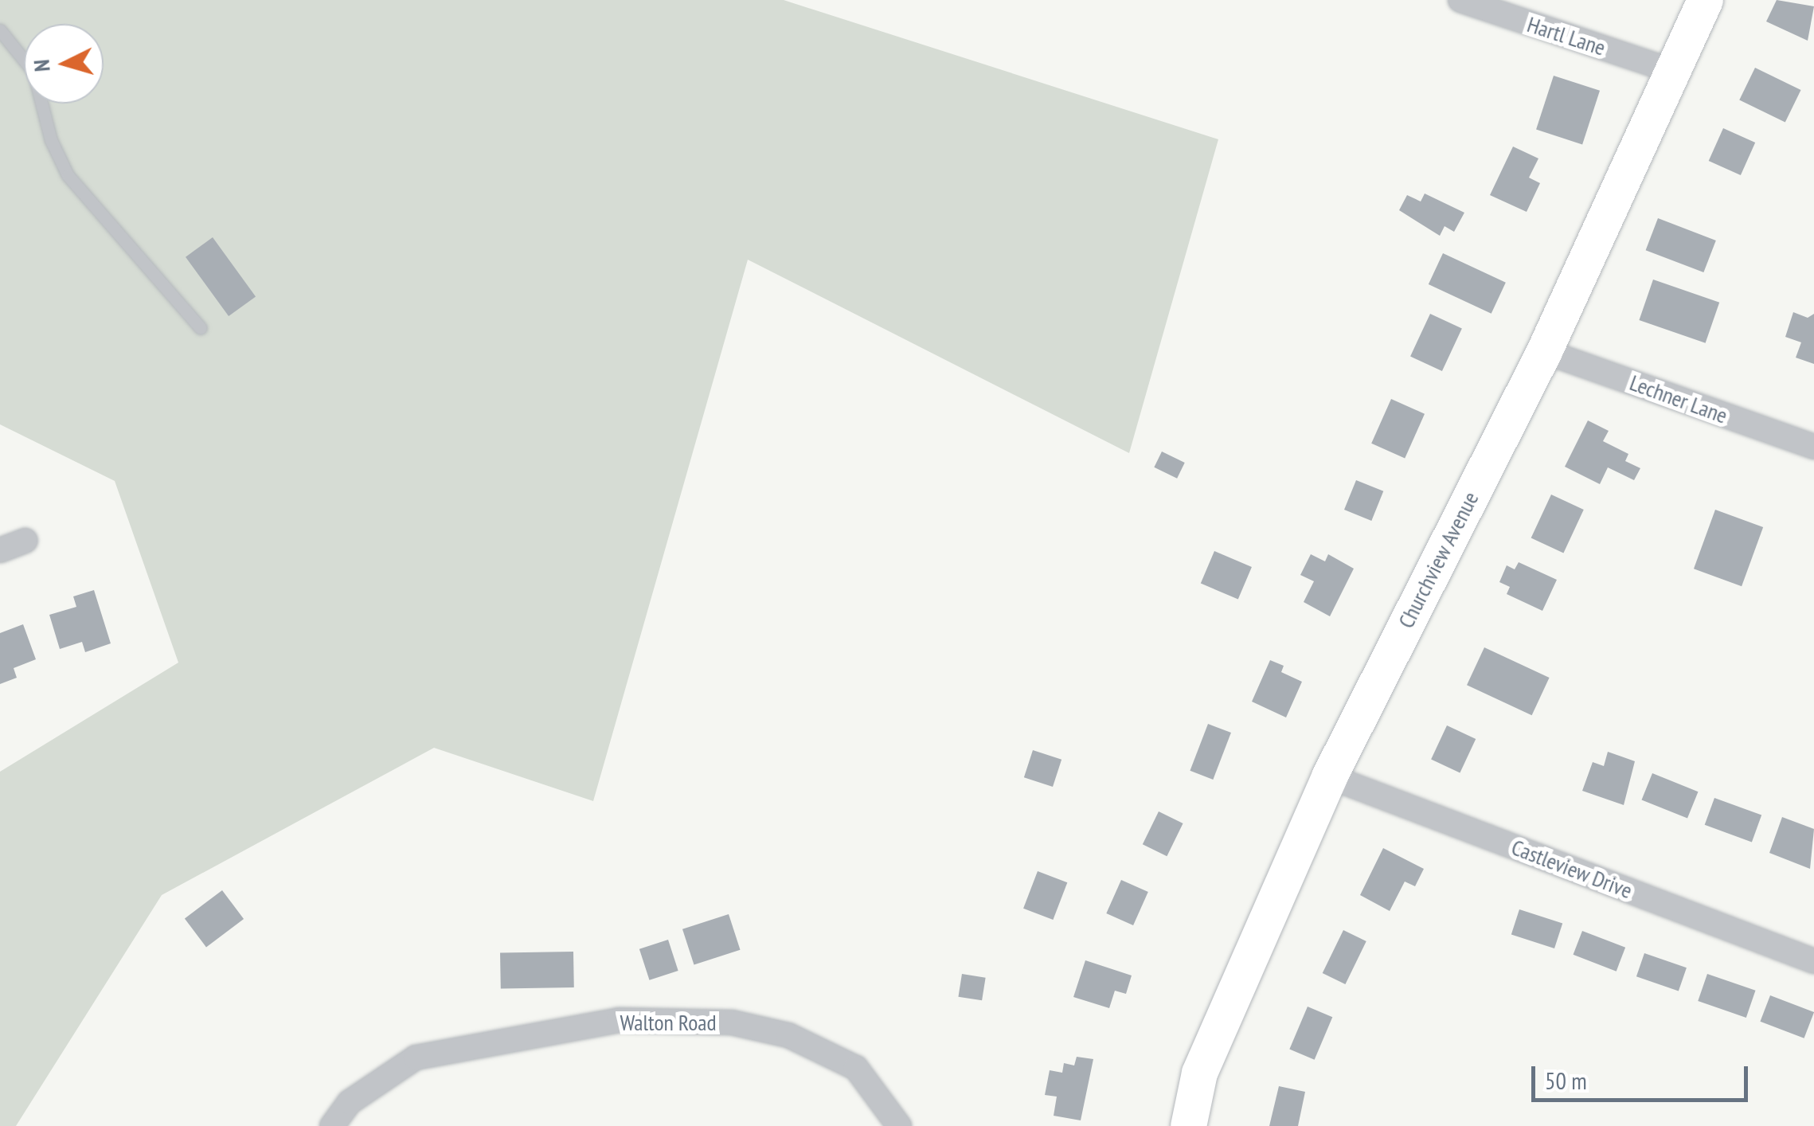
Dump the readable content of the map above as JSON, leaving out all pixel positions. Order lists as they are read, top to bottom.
{
  "streets": {
    "street": [
      "Hartl Lane",
      "Lechner Lane",
      "Churchview Avenue",
      "Castleview Drive",
      "Walton Road"
    ]
  },
  "crossings": [
    ["Hartl Lane", "Churchview Avenue"],
    ["Lechner Lane", "Churchview Avenue"],
    ["Churchview Avenue", "Castleview Drive"]
  ],
  "scale_bar": "50 m",
  "north": "left"
}
